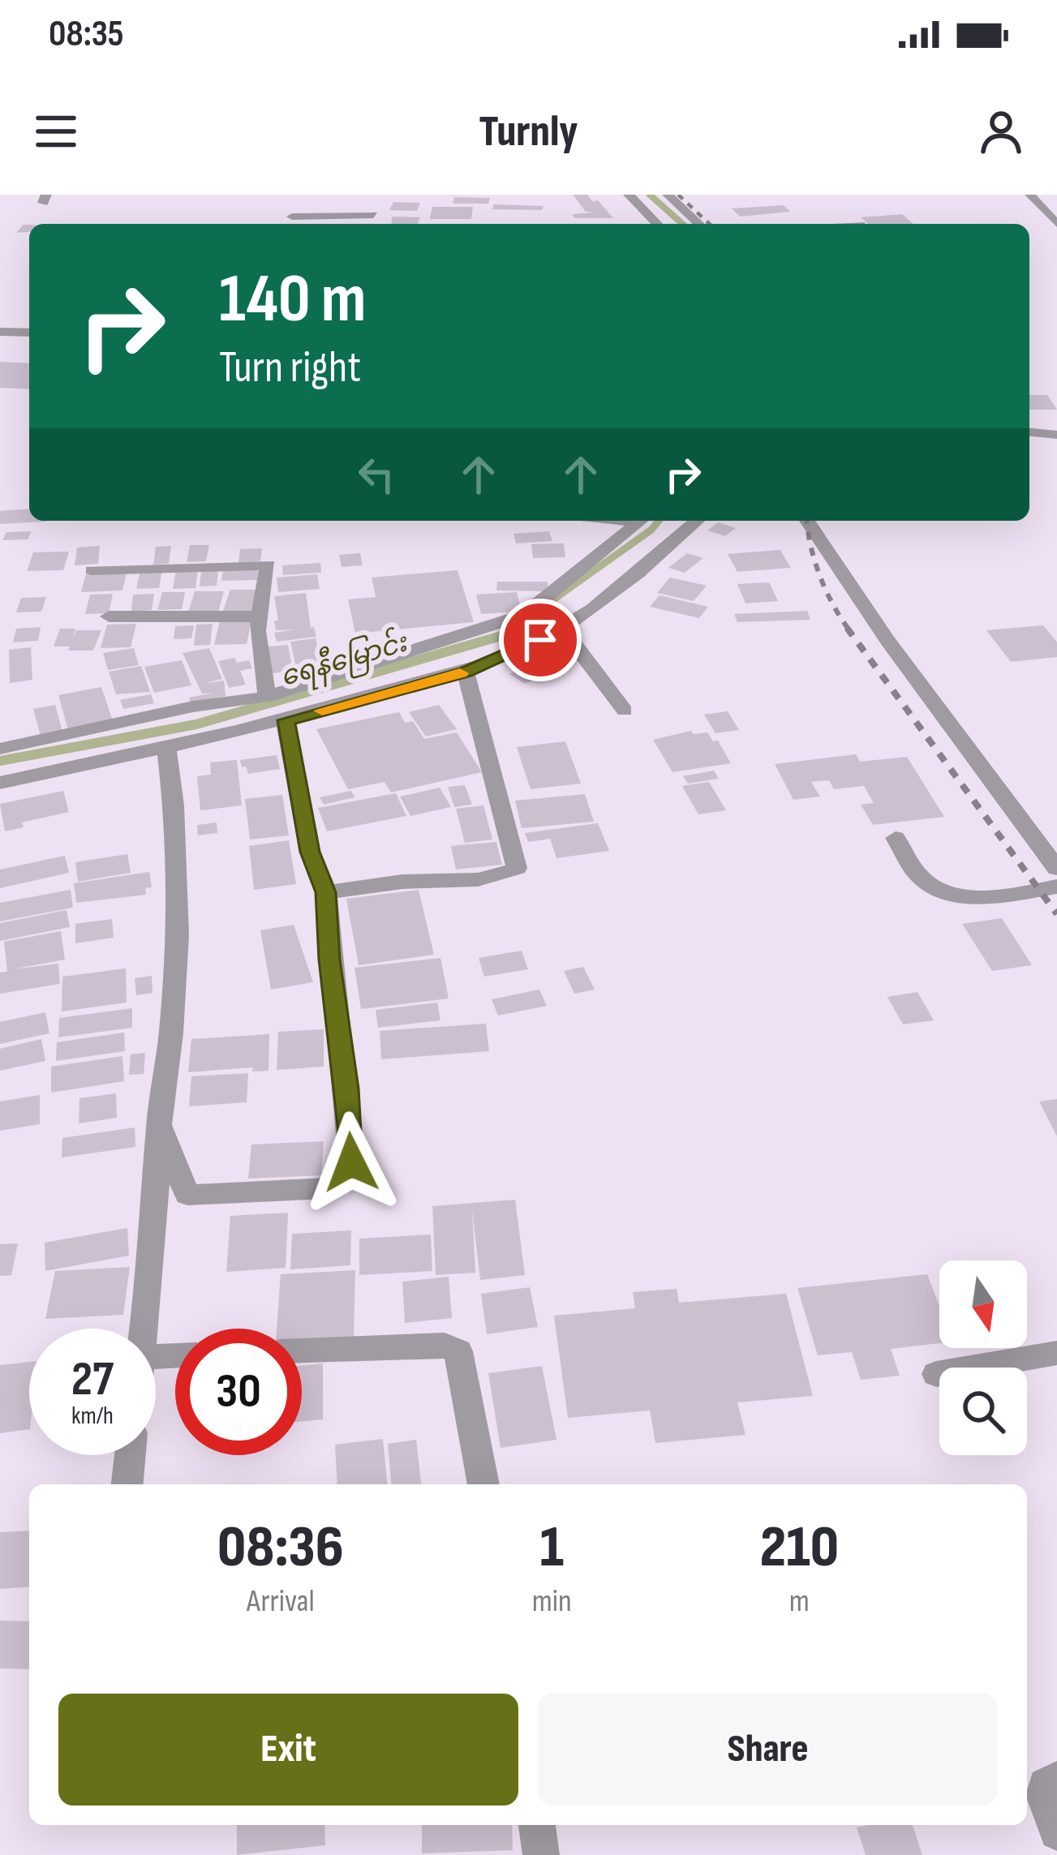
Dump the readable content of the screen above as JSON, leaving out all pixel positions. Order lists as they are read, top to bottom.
{
  "water": ["ရေနီမြောင်း"],
  "north": "bottom",
  "page": {
    "status": "08:35",
    "header": "Turnly",
    "turn": ["140 m", "Turn right"],
    "speed": "27 km/h",
    "limit": "30",
    "eta": [
      "08:36",
      "Arrival",
      "1",
      "min",
      "210",
      "m"
    ],
    "buttons": ["Exit", "Share"]
  }
}
